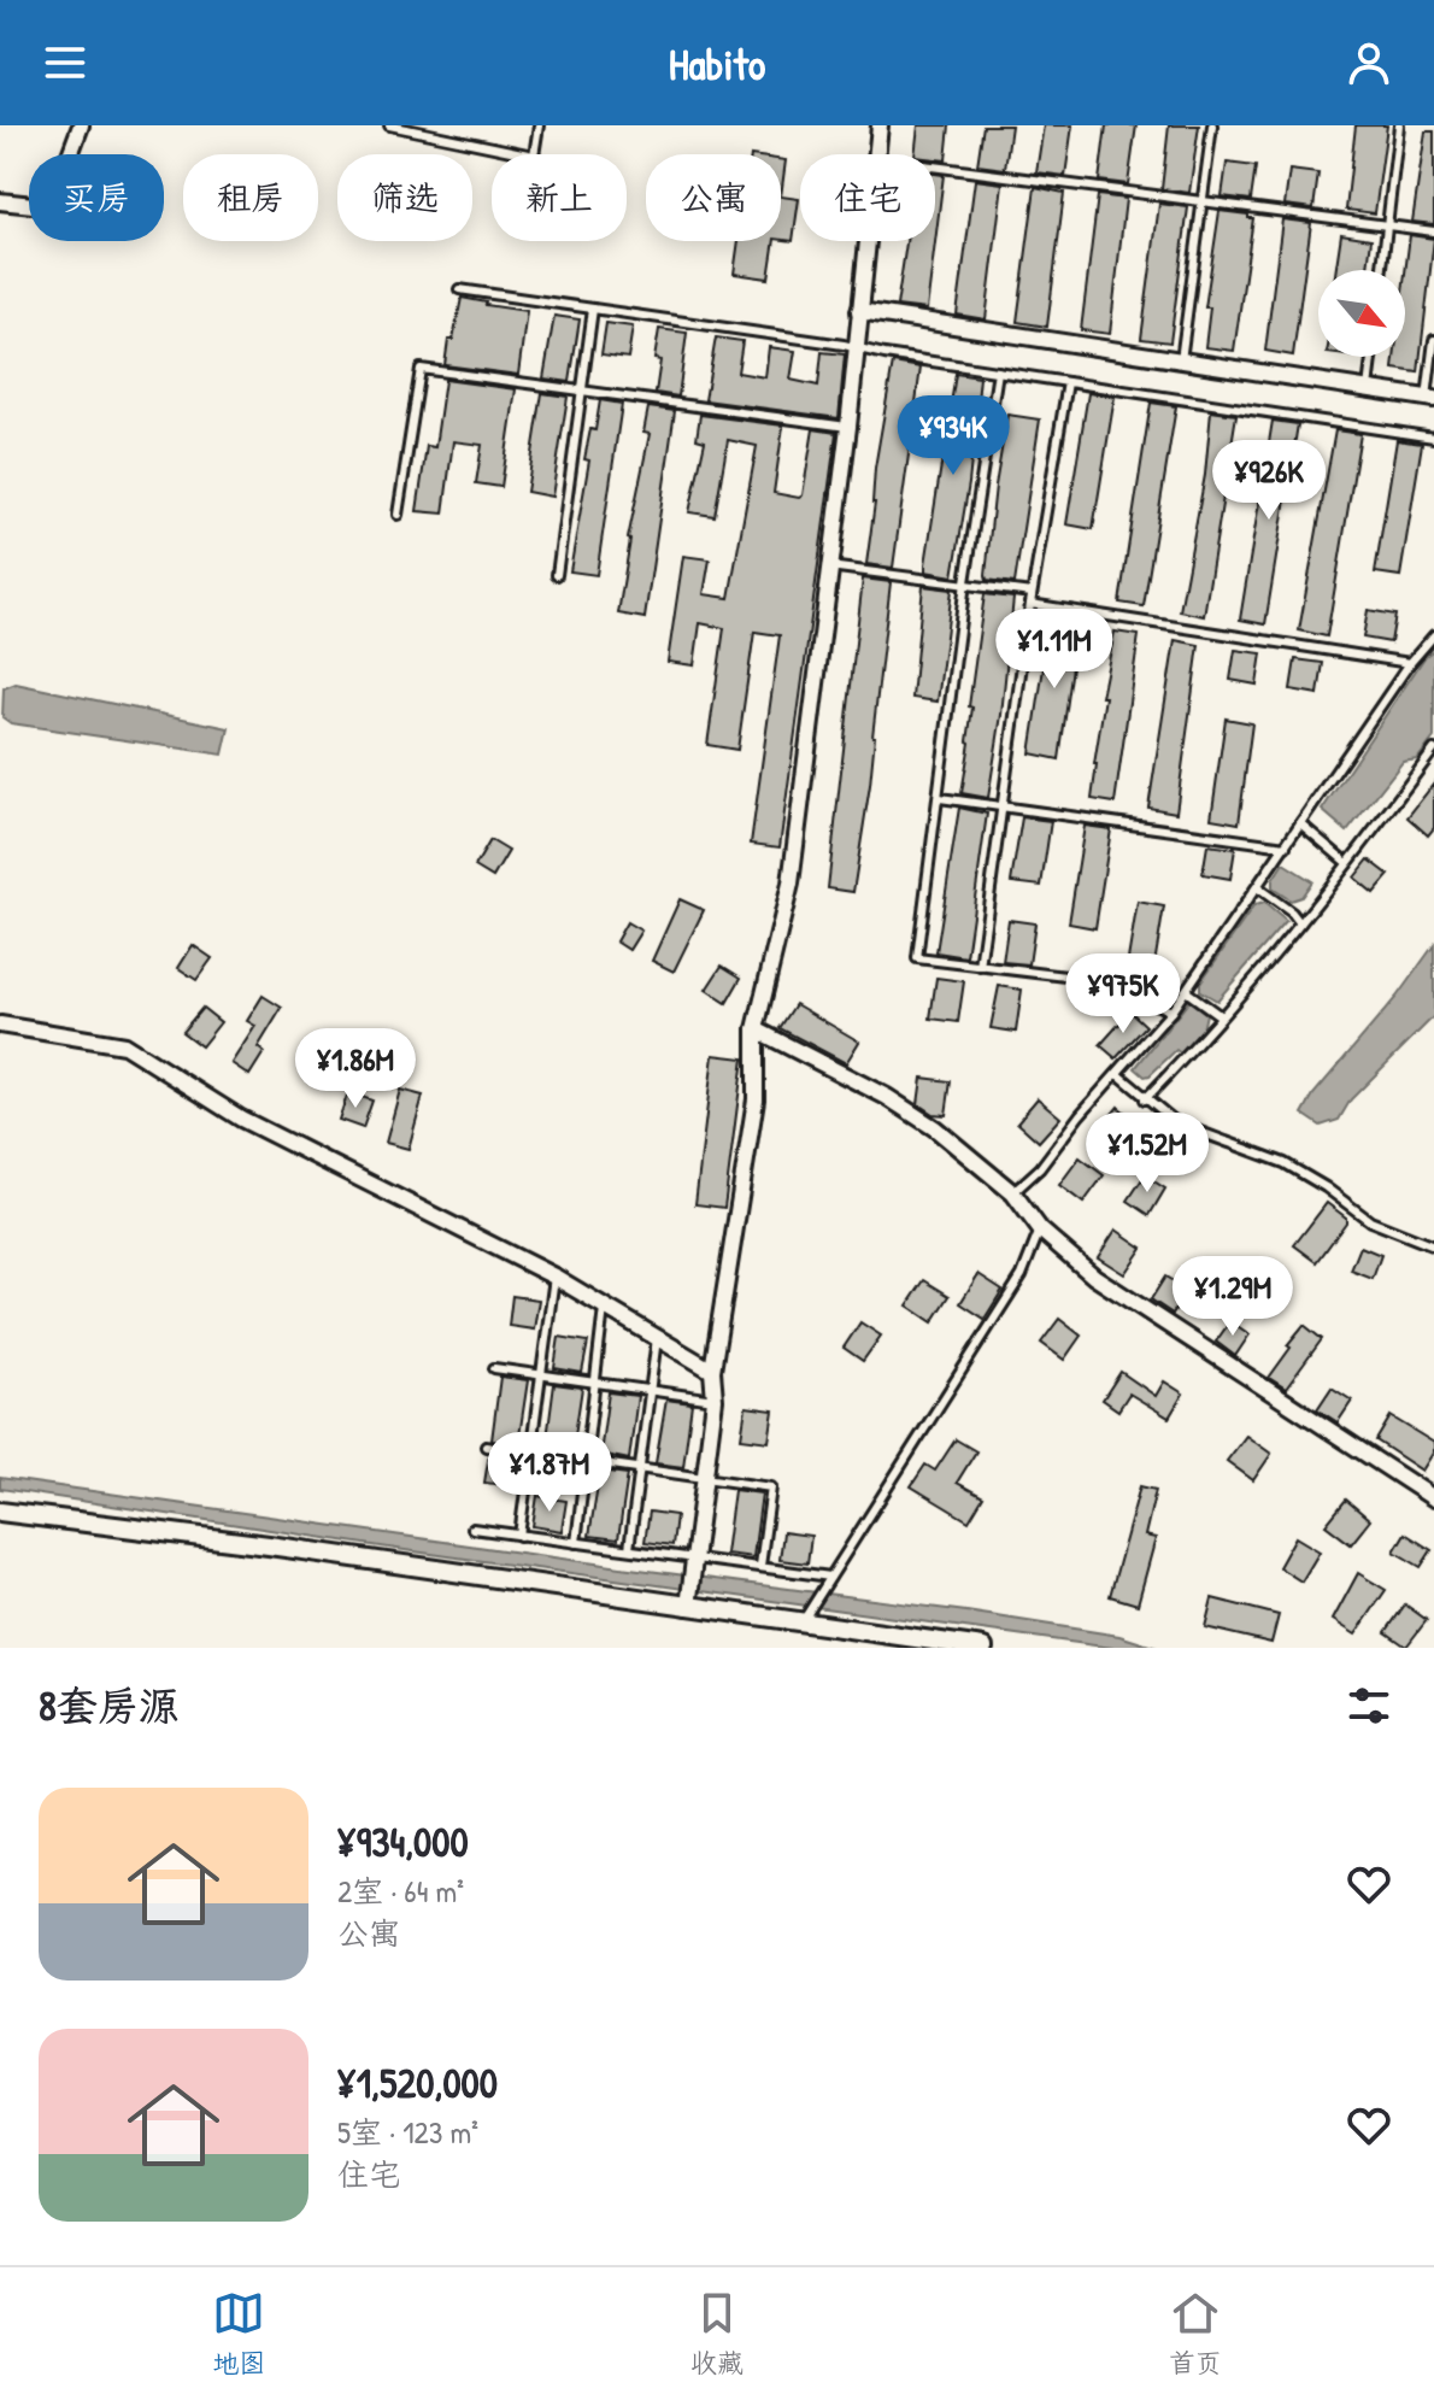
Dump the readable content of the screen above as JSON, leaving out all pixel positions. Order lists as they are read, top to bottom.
{
  "north": "bottom right",
  "page": {
    "header": "Habito",
    "chip": [
      "买房",
      "租房",
      "筛选",
      "新上",
      "公寓",
      "住宅"
    ],
    "price": [
      "¥934K",
      "¥926K",
      "¥1.11M",
      "¥975K",
      "¥1.86M",
      "¥1.52M",
      "¥1.29M",
      "¥1.87M"
    ],
    "heading": "8套房源",
    "list": [
      {
        "name": "¥934,000",
        "note": "2室 · 64 m² · 公寓"
      },
      {
        "name": "¥1,520,000",
        "note": "5室 · 123 m² · 住宅"
      }
    ],
    "tabs": ["地图", "收藏", "首页"]
  }
}
